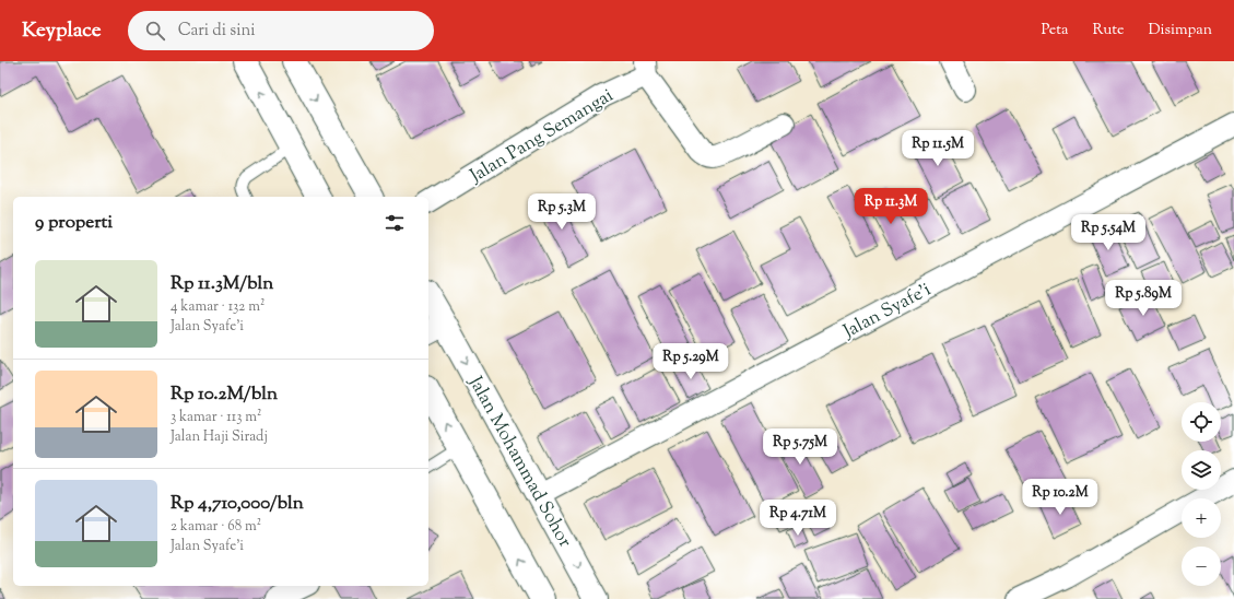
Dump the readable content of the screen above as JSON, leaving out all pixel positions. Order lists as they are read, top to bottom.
{
  "streets": {
    "street": ["Jalan Pang Semangai", "Jalan Syafe'i", "Jalan Mohammad Sohor"]
  },
  "crossings": [
    ["Jalan Syafe'i", "Jalan Mohammad Sohor"]
  ],
  "page": {
    "header": "Keyplace",
    "search": "Cari di sini",
    "nav": ["Peta", "Rute", "Disimpan"],
    "price": [
      "Rp 11.5M",
      "Rp 11.3M",
      "Rp 5.3M",
      "Rp 5.54M",
      "Rp 5.89M",
      "Rp 5.29M",
      "Rp 5.75M",
      "Rp 10.2M",
      "Rp 4.71M"
    ],
    "heading": "9 properti",
    "list": [
      {
        "name": "Rp 11.3M/bln",
        "note": "4 kamar · 132 m² · Jalan Syafe'i"
      },
      {
        "name": "Rp 10.2M/bln",
        "note": "3 kamar · 113 m² · Jalan Haji Siradj"
      },
      {
        "name": "Rp 4,710,000/bln",
        "note": "2 kamar · 68 m² · Jalan Syafe'i"
      }
    ],
    "map_buttons": ["+", "−"]
  }
}
